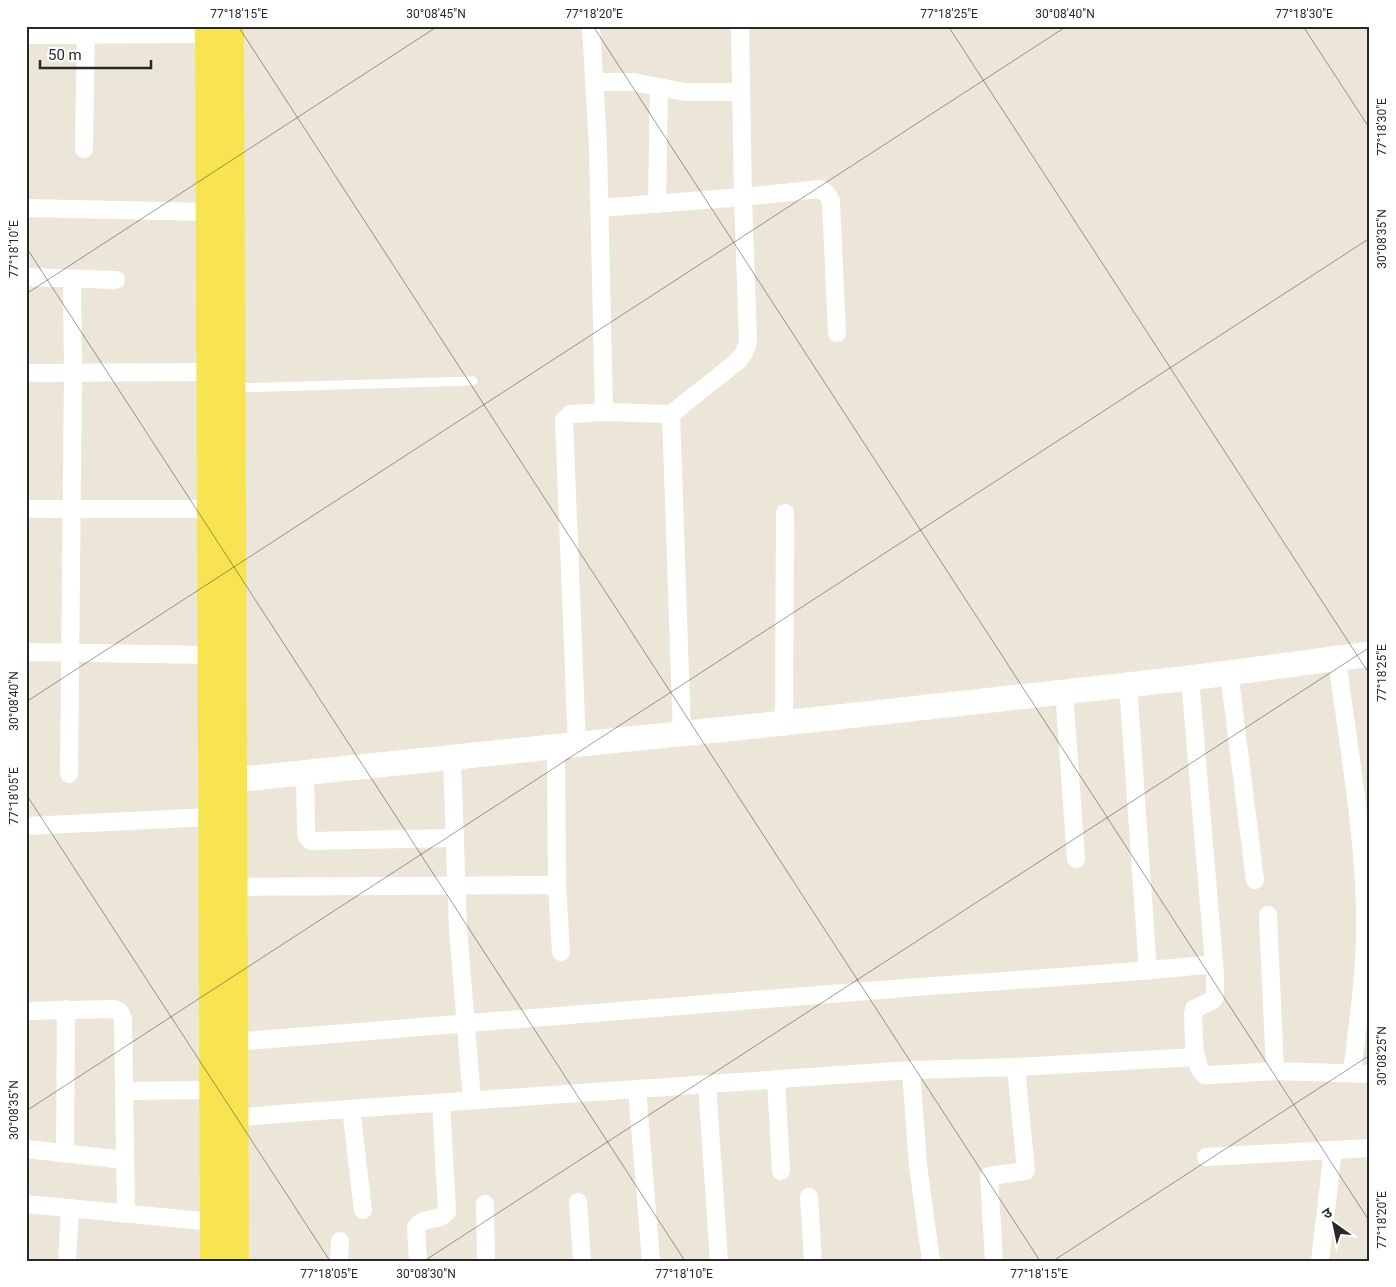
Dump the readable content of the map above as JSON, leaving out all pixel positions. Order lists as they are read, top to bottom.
{
  "scale_bar": "50 m",
  "north": "top left",
  "coordinates": [
    "77°18'15\"E",
    "30°08'45\"N",
    "77°18'20\"E",
    "77°18'25\"E",
    "30°08'40\"N",
    "77°18'30\"E",
    "30°08'35\"N",
    "77°18'10\"E",
    "77°18'05\"E",
    "30°08'25\"N",
    "30°08'30\"N"
  ]
}
